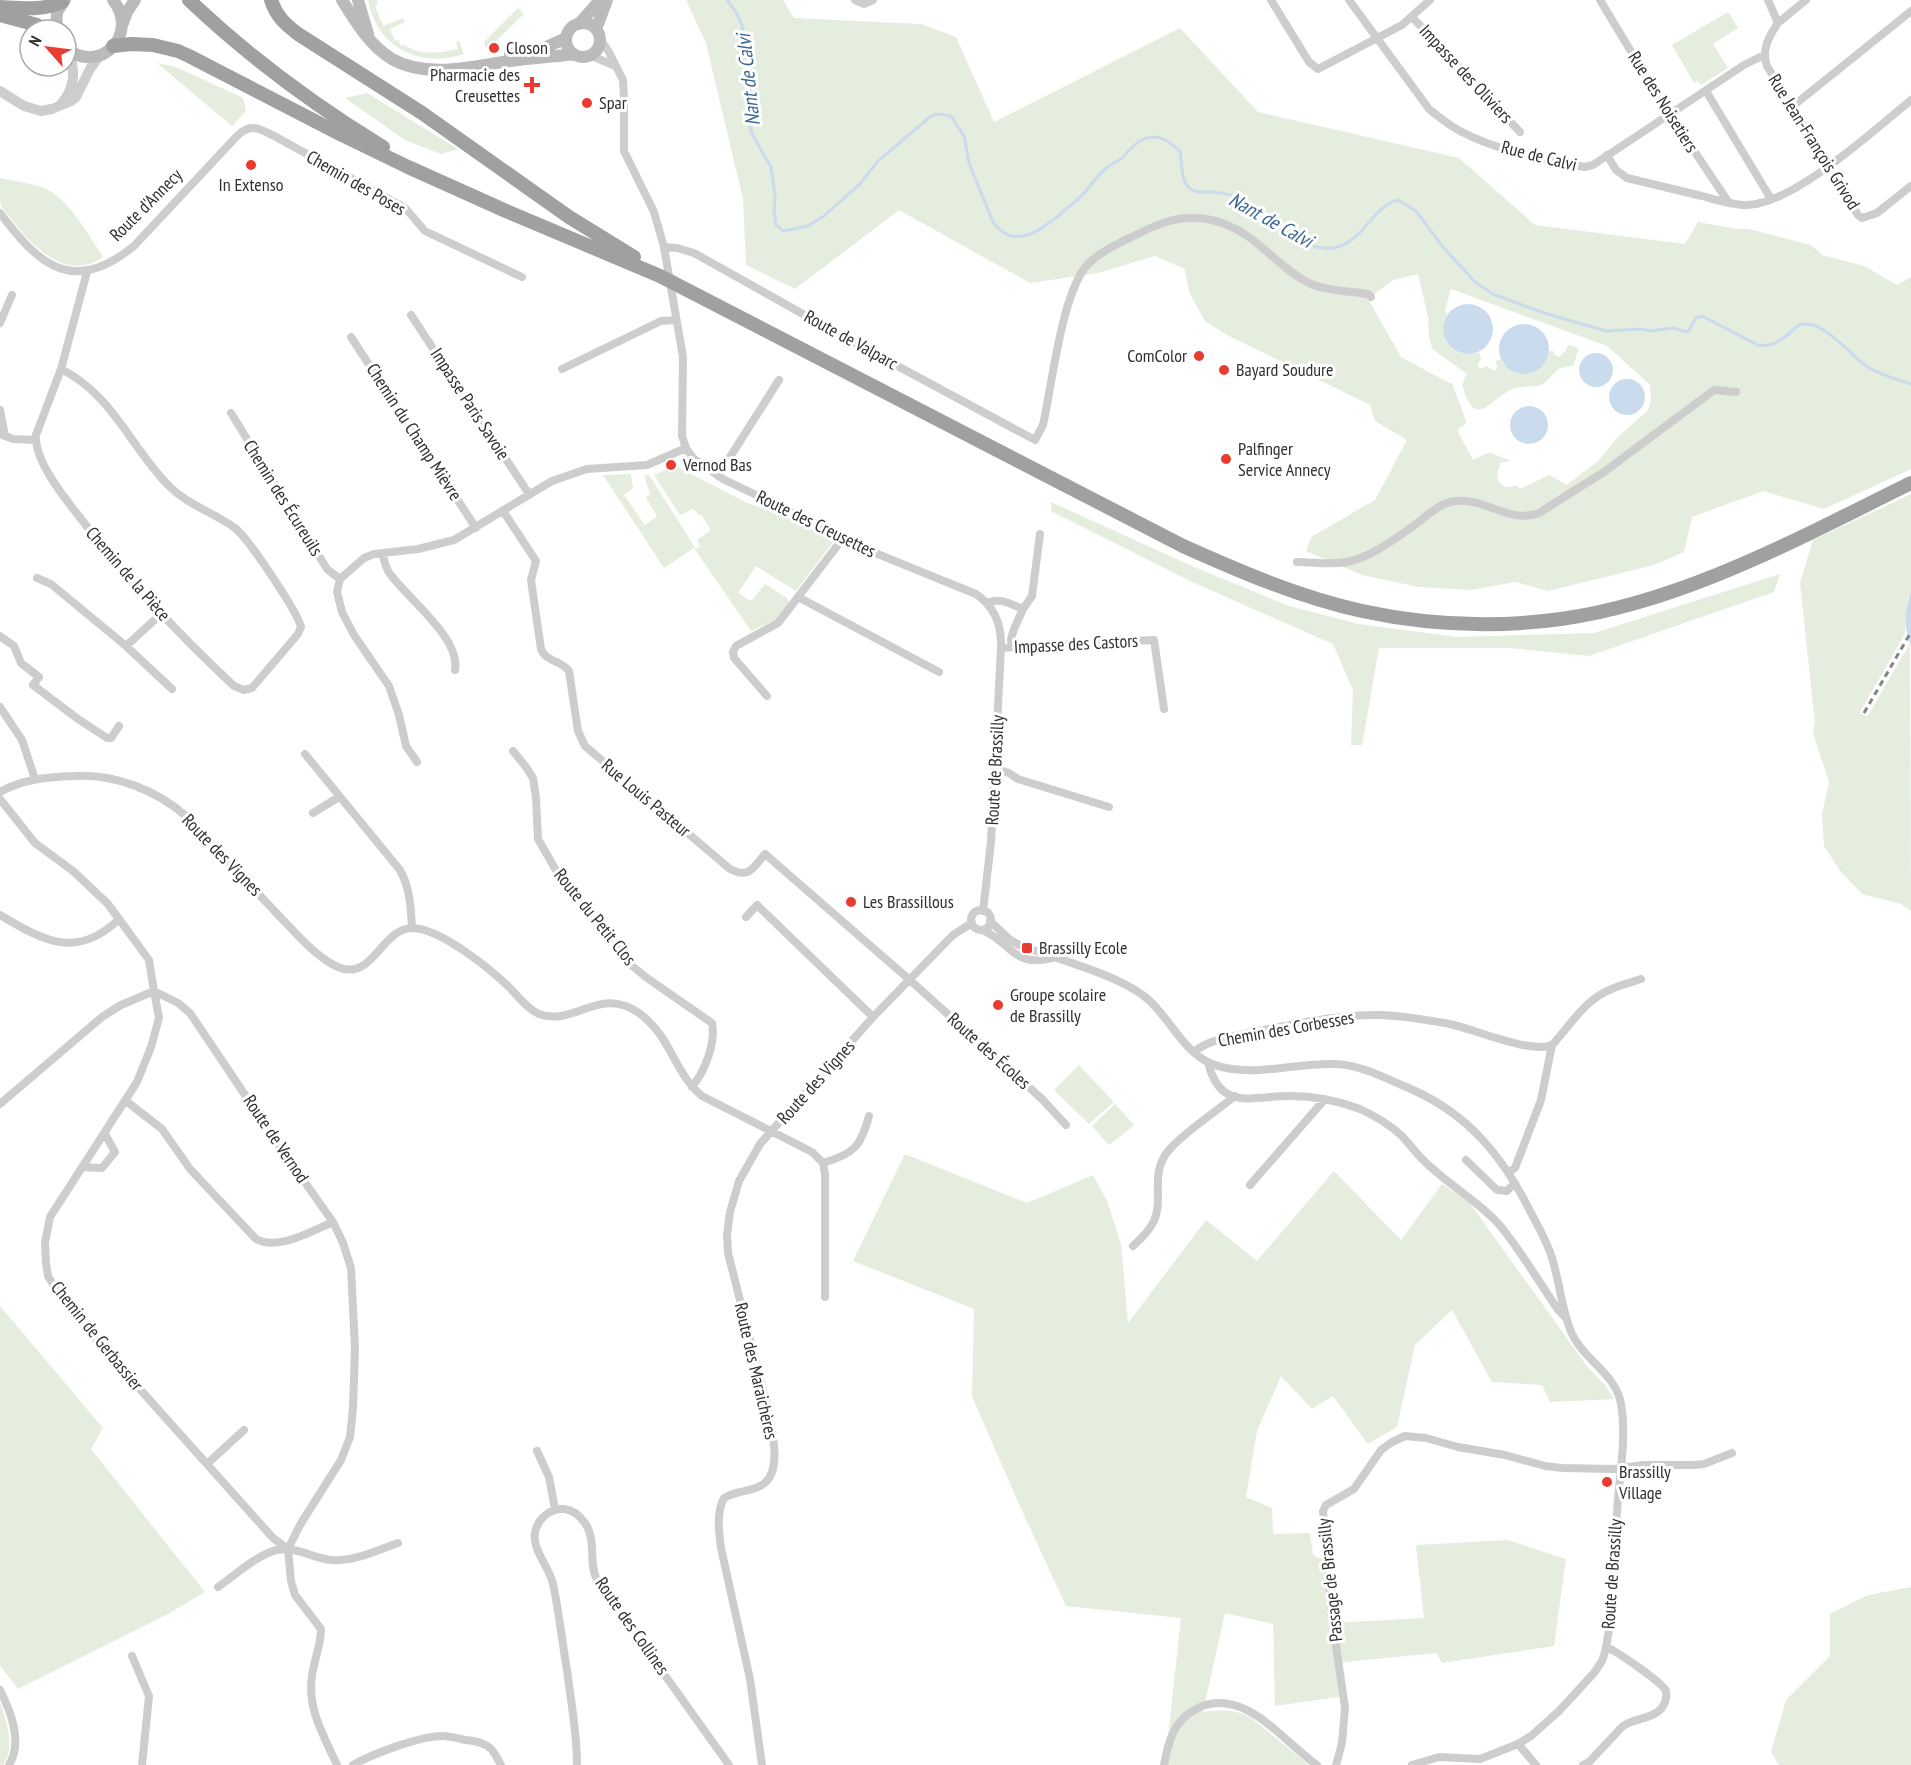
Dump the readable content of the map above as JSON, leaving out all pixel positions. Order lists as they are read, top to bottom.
{
  "streets": {
    "street": [
      "Impasse des Oliviers",
      "Rue des Noisetiers",
      "Rue Jean-François Grivod",
      "Rue de Calvi",
      "Chemin des Poses",
      "Route d'Annecy",
      "Route de Valparc",
      "Impasse Paris Savoie",
      "Chemin du Champ Mièvre",
      "Chemin des Écureuils",
      "Route des Creusettes",
      "Chemin de la Pièce",
      "Impasse des Castors",
      "Route de Brassilly",
      "Rue Louis Pasteur",
      "Route des Vignes",
      "Route du Petit Clos",
      "Chemin des Corbesses",
      "Route des Écoles",
      "Route de Vernod",
      "Chemin de Gerbassier",
      "Route des Maraichères",
      "Passage de Brassilly",
      "Route des Collines"
    ]
  },
  "crossings": [
    ["Rue des Noisetiers", "Rue de Calvi"],
    ["Rue Jean-François Grivod", "Rue de Calvi"],
    ["Chemin des Poses", "Route d'Annecy"],
    ["Route des Creusettes", "Route de Brassilly"],
    ["Impasse des Castors", "Route de Brassilly"],
    ["Route de Brassilly", "Route des Vignes"],
    ["Route de Brassilly", "Chemin des Corbesses"],
    ["Route de Brassilly", "Passage de Brassilly"],
    ["Rue Louis Pasteur", "Route des Vignes"],
    ["Rue Louis Pasteur", "Route des Écoles"],
    ["Route des Vignes", "Route du Petit Clos"],
    ["Route des Vignes", "Route des Écoles"],
    ["Route des Vignes", "Route des Maraichères"],
    ["Route de Vernod", "Chemin de Gerbassier"]
  ],
  "water": ["Nant de Calvi"],
  "places": {
    "other": [
      "Closon",
      "Spar",
      "In Extenso",
      "ComColor",
      "Bayard Soudure",
      "Palfinger Service Annecy",
      "Vernod Bas",
      "Les Brassillous",
      "Groupe scolaire de Brassilly",
      "Brassilly Village"
    ],
    "health": ["Pharmacie des Creusettes"],
    "transit": ["Brassilly Ecole"]
  },
  "north": "top left"
}
